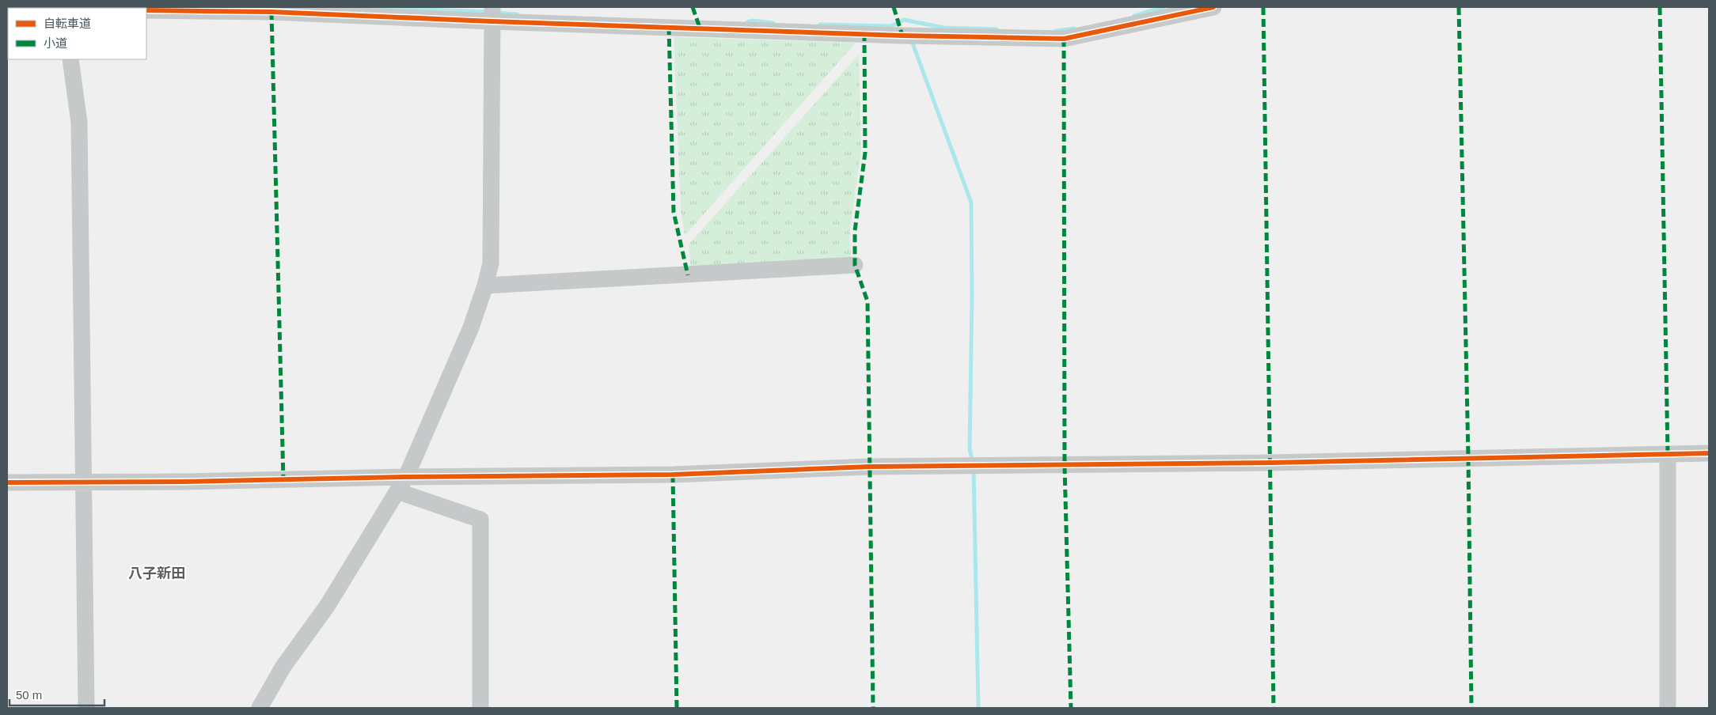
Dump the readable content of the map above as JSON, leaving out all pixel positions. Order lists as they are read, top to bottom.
{
  "districts": ["八子新田"],
  "legend": ["自転車道", "小道"],
  "scale_bar": "50 m"
}
